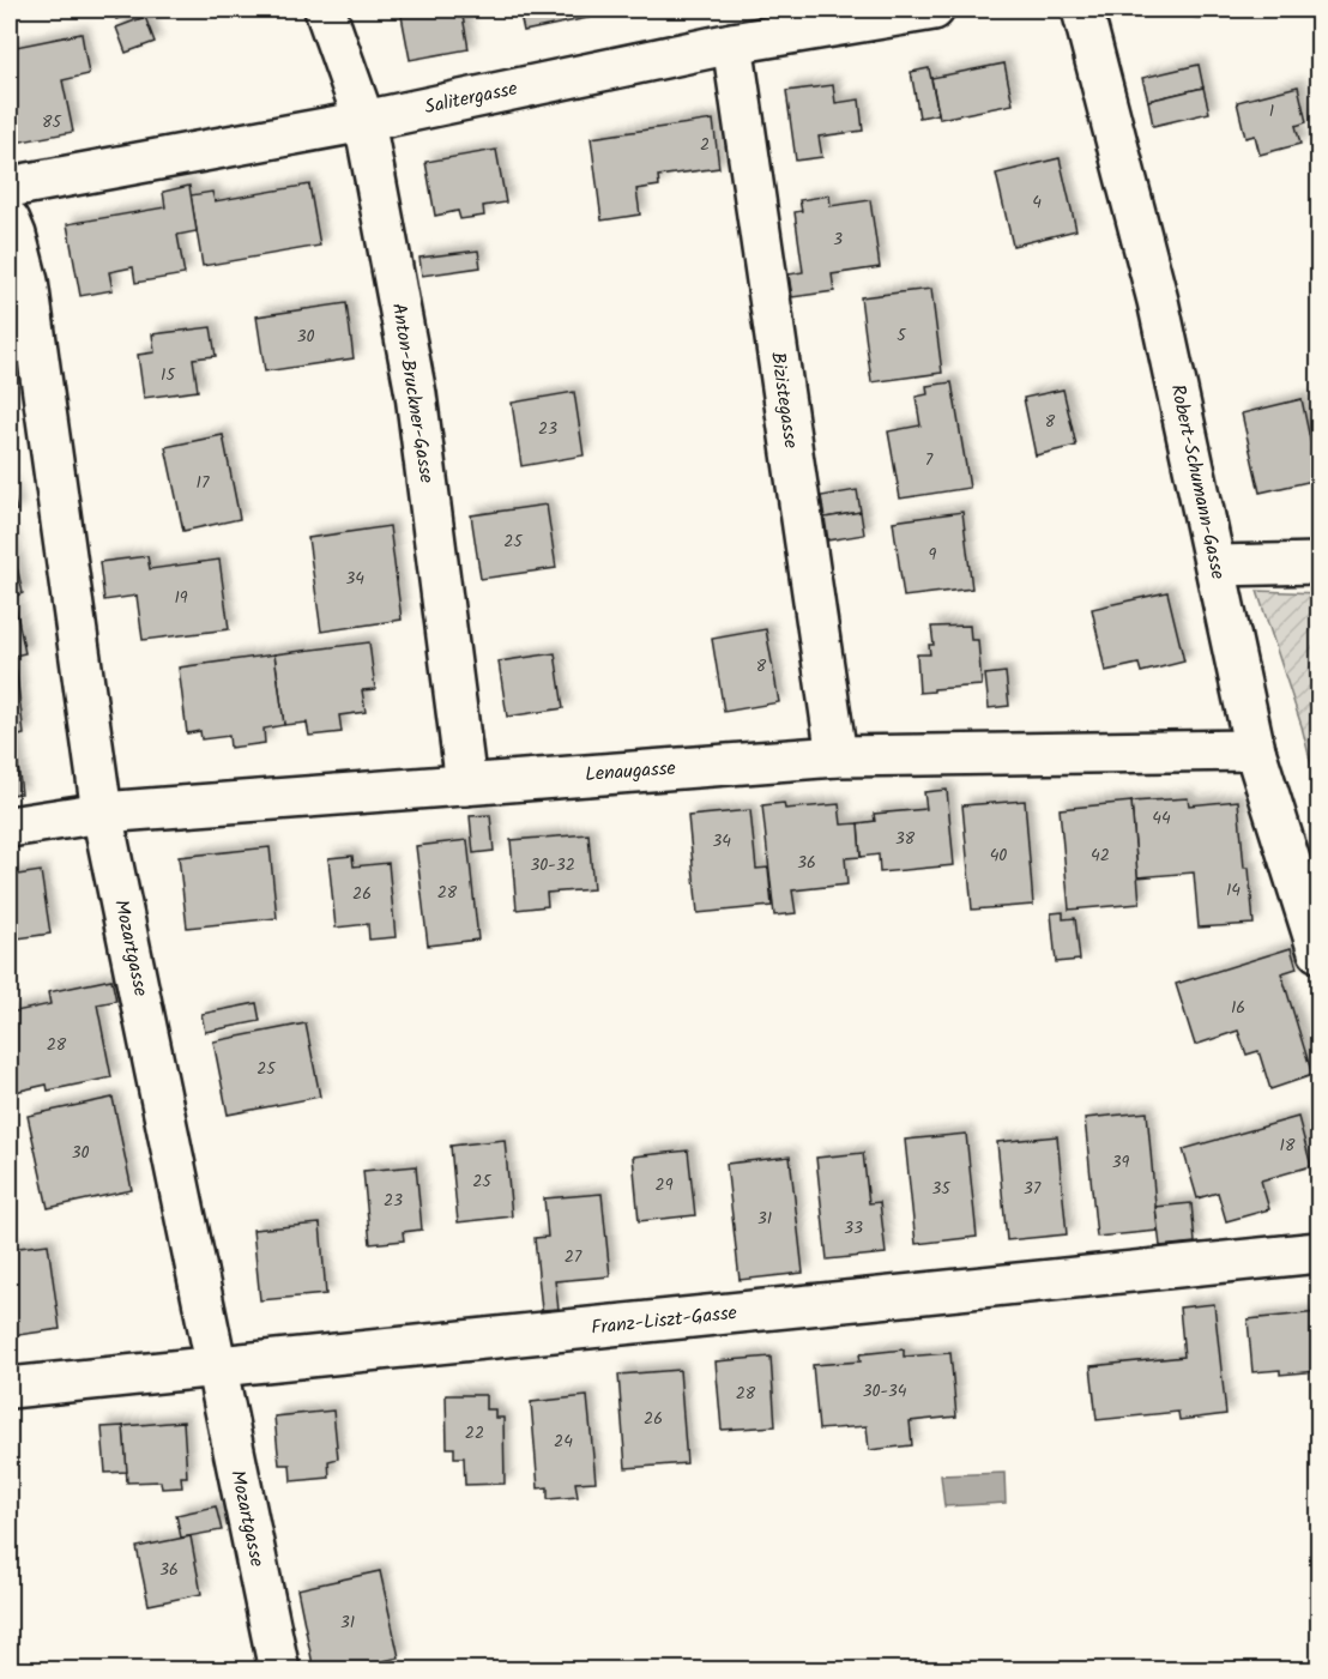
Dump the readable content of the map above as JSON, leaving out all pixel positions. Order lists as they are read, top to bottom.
{
  "streets": {
    "street": [
      "Salitergasse",
      "Anton-Bruckner-Gasse",
      "Bizistegasse",
      "Robert-Schumann-Gasse",
      "Lenaugasse",
      "Mozartgasse",
      "Franz-Liszt-Gasse"
    ]
  },
  "crossings": [
    ["Salitergasse", "Anton-Bruckner-Gasse"],
    ["Salitergasse", "Bizistegasse"],
    ["Anton-Bruckner-Gasse", "Lenaugasse"],
    ["Bizistegasse", "Lenaugasse"],
    ["Robert-Schumann-Gasse", "Lenaugasse"],
    ["Lenaugasse", "Mozartgasse"],
    ["Mozartgasse", "Franz-Liszt-Gasse"]
  ],
  "house_numbers": [
    "1",
    "85",
    "2",
    "4",
    "3",
    "5",
    "30",
    "15",
    "8",
    "23",
    "7",
    "17",
    "25",
    "9",
    "34",
    "19",
    "8",
    "44",
    "38",
    "34",
    "40",
    "42",
    "36",
    "30-32",
    "14",
    "28",
    "26",
    "16",
    "28",
    "25",
    "18",
    "30",
    "39",
    "25",
    "29",
    "35",
    "37",
    "23",
    "31",
    "33",
    "27",
    "30-34",
    "28",
    "26",
    "22",
    "24",
    "36",
    "31"
  ]
}
